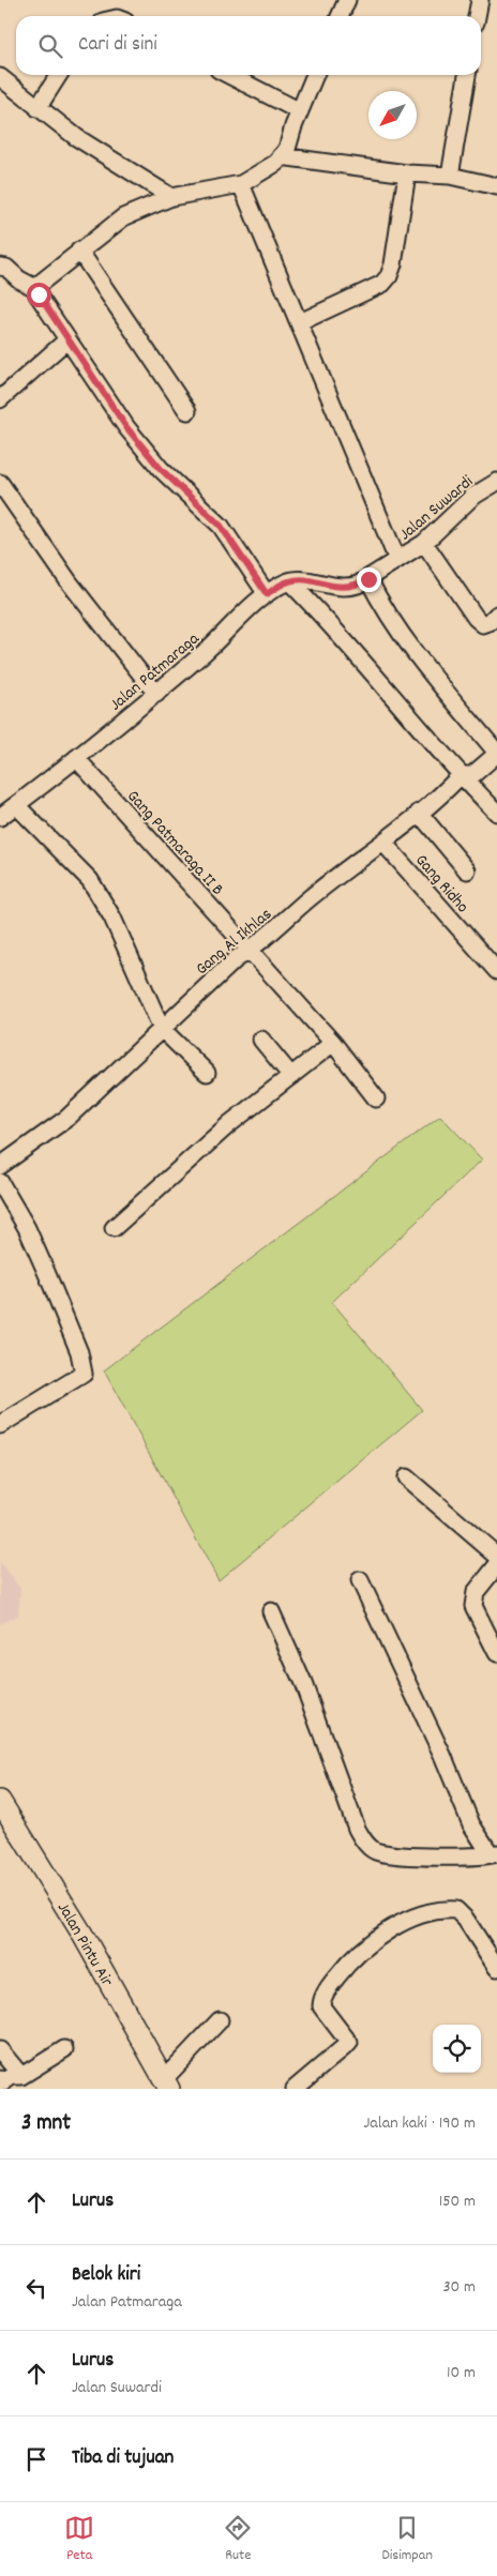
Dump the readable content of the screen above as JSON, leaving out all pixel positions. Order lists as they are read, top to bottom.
{
  "streets": {
    "street": [
      "Jalan Suwardi",
      "Jalan Patmaraga",
      "Gang Patmaraga II B",
      "Gang Ridho",
      "Gang Al Ikhlas",
      "Jalan Pintu Air"
    ]
  },
  "crossings": [
    ["Jalan Patmaraga", "Gang Patmaraga II B"],
    ["Gang Patmaraga II B", "Gang Al Ikhlas"],
    ["Gang Ridho", "Gang Al Ikhlas"]
  ],
  "north": "bottom left",
  "page": {
    "search": "Cari di sini",
    "heading": ["3 mnt", "Jalan kaki · 190 m"],
    "list": [
      ["Lurus", "150 m"],
      ["Belok kiri", "Jalan Patmaraga", "30 m"],
      ["Lurus", "Jalan Suwardi", "10 m"],
      "Tiba di tujuan"
    ],
    "nav": ["Peta", "Rute", "Disimpan"]
  }
}
